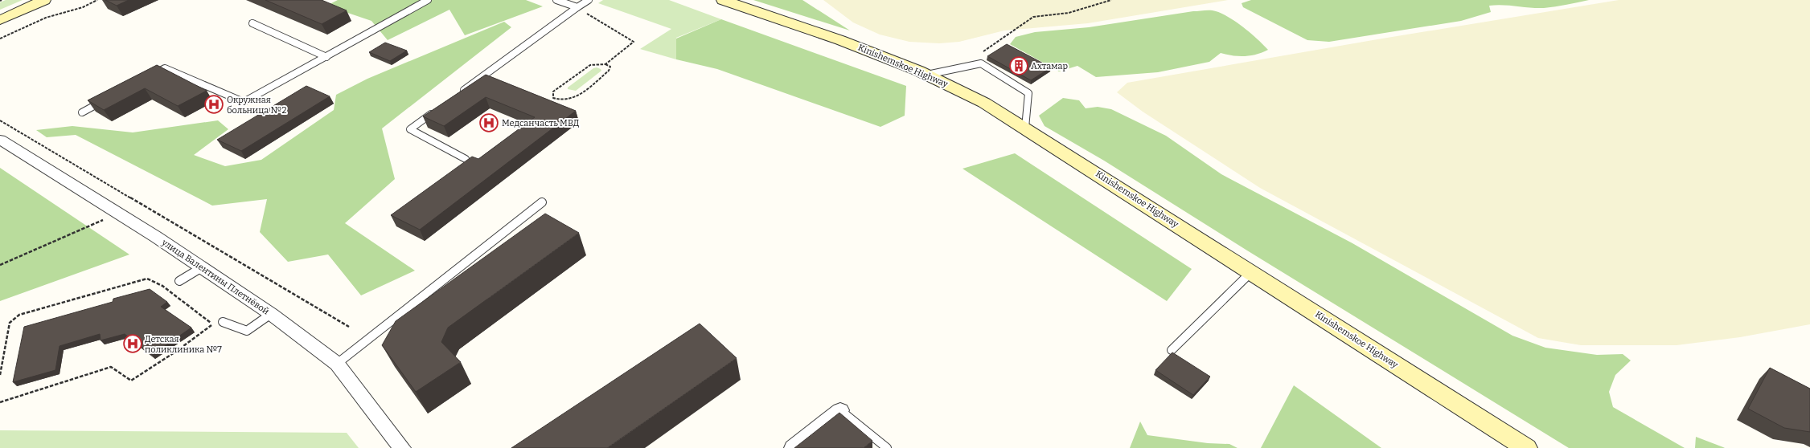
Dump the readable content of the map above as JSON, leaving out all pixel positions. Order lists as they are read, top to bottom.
{
  "streets": {
    "main road": ["Kinishemskoe Highway"],
    "street": ["улица Валентины Плетнёвой"]
  },
  "places": {
    "building": ["Ахтамар"],
    "hospital": ["Окружная больница №2", "Медсанчасть МВД", "Детская поликлиника №7"]
  }
}
